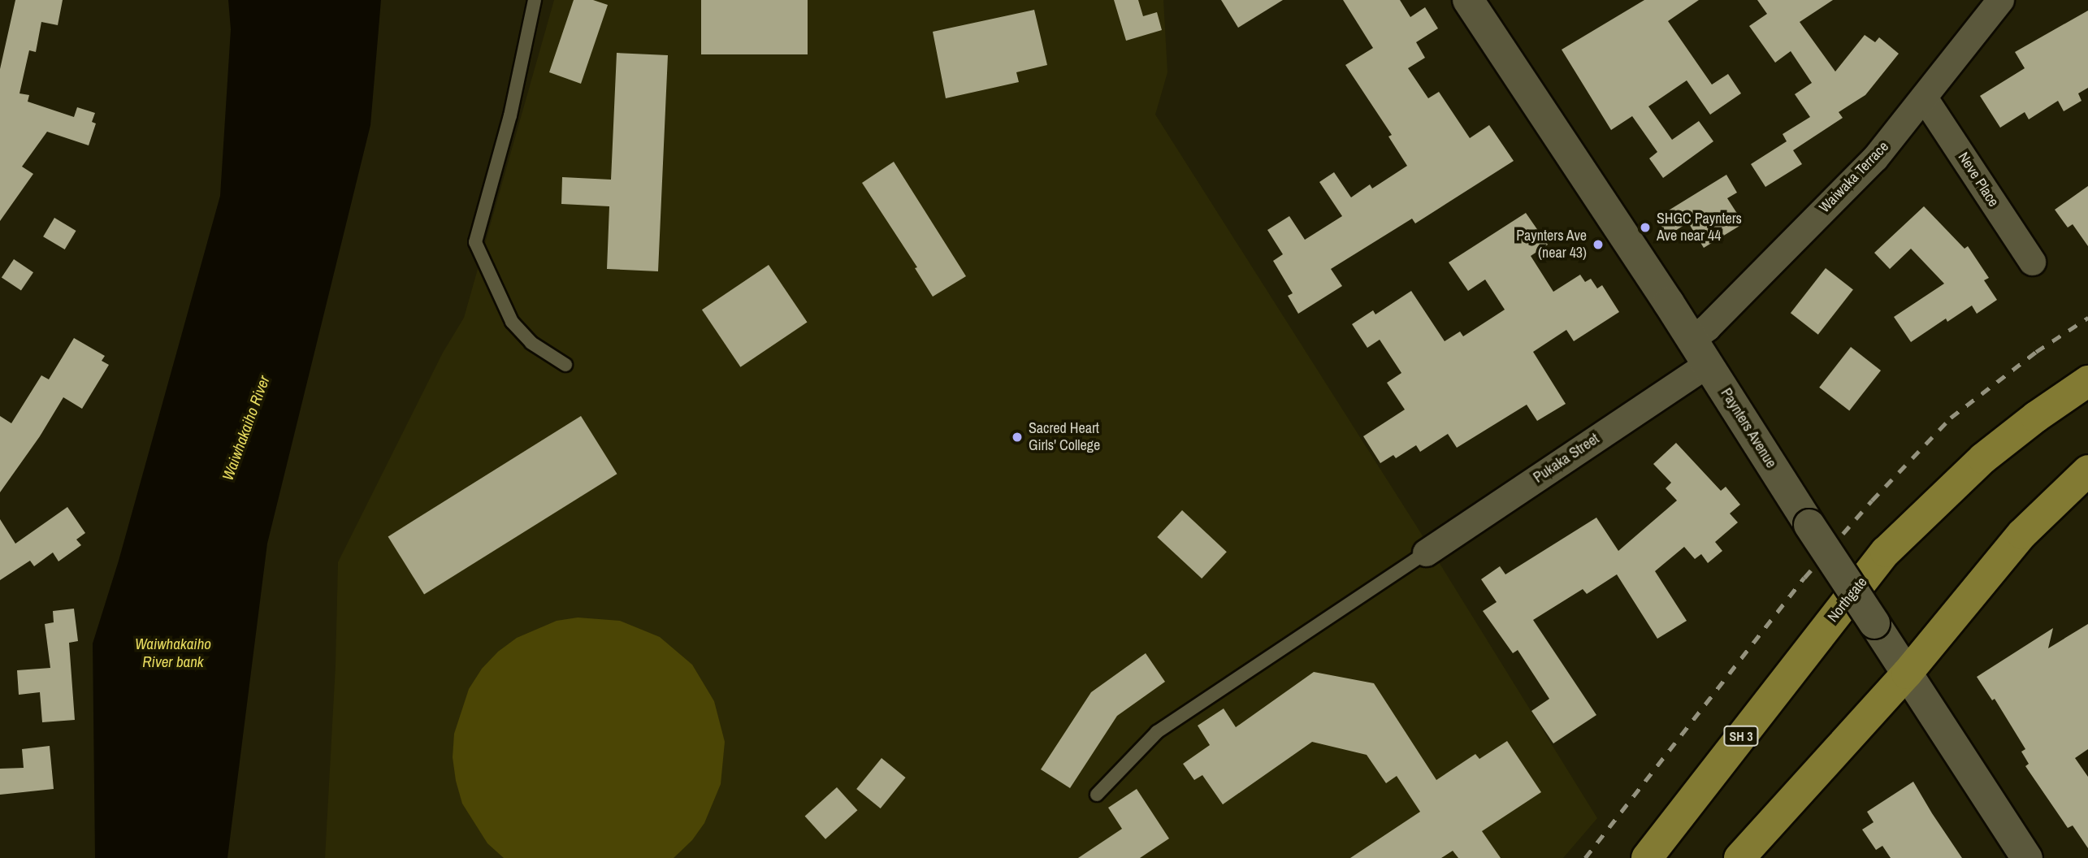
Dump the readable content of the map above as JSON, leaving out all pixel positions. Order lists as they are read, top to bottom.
{
  "streets": {
    "highway": ["Northgate", "SH 3"],
    "street": [
      "Waiwaka Terrace",
      "Neve Place",
      "Paynters Avenue",
      "Pukaka Street"
    ]
  },
  "crossings": [
    ["Waiwaka Terrace", "Neve Place"],
    ["Waiwaka Terrace", "Paynters Avenue"],
    ["Waiwaka Terrace", "Pukaka Street"],
    ["Paynters Avenue", "Pukaka Street"]
  ],
  "water": ["Waiwhakaiho River", "Waiwhakaiho River bank"],
  "places": ["SHGC Paynters Ave near 44", "Paynters Ave (near 43)", "Sacred Heart Girls' College"]
}
